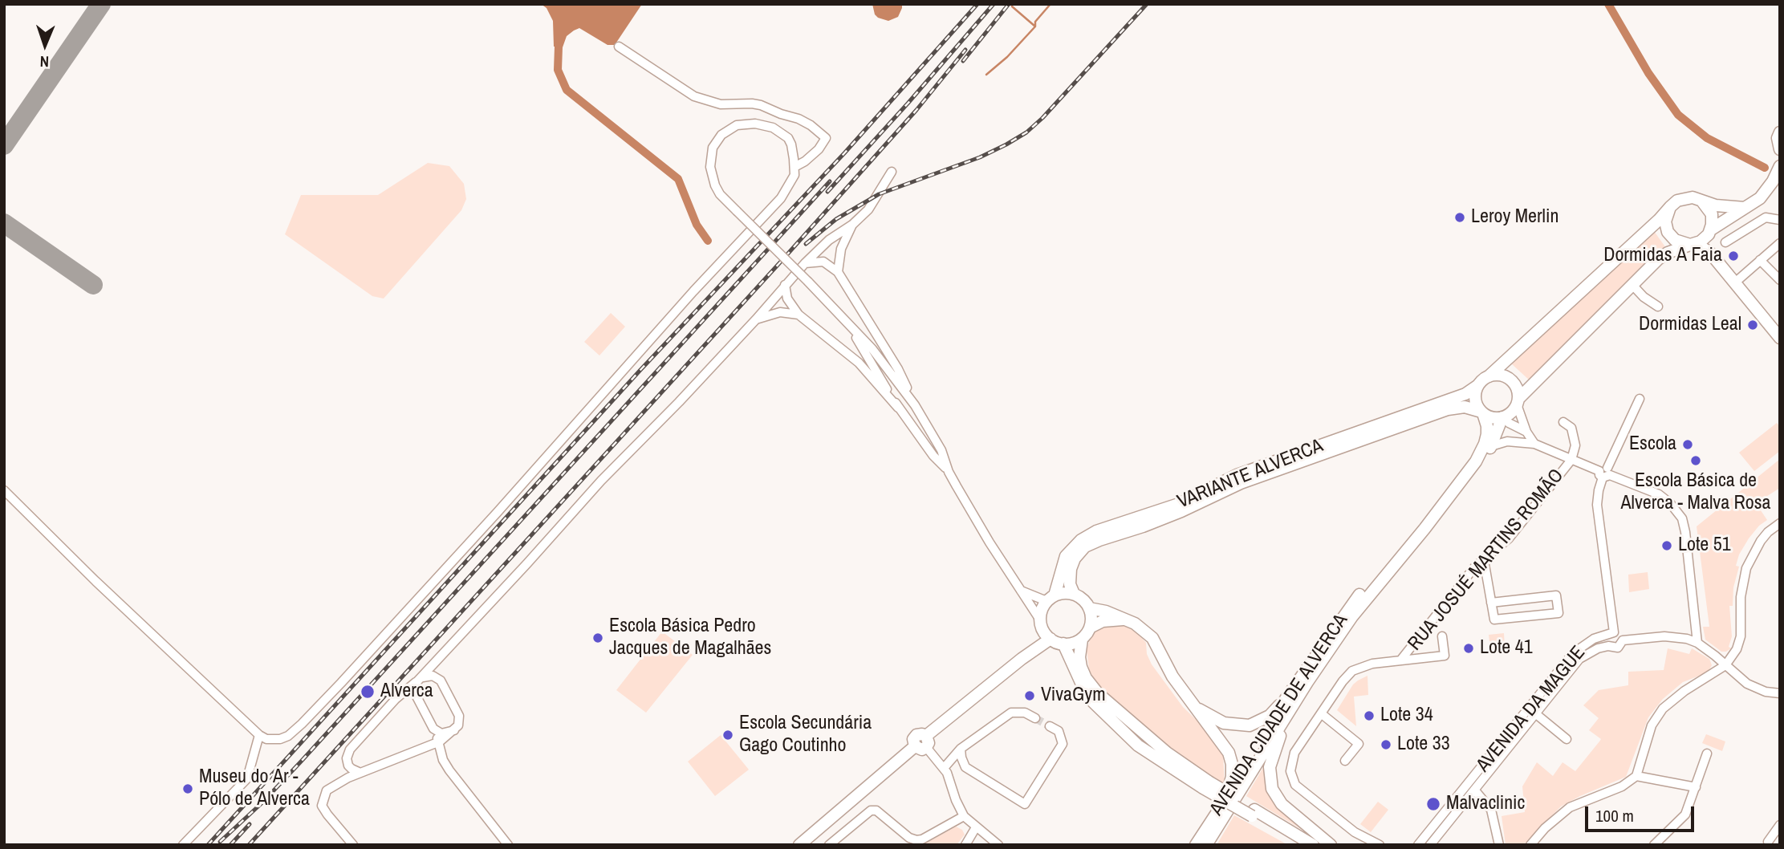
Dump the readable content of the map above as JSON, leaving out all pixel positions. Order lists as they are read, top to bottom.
{
  "streets": {
    "main road": ["VARIANTE ALVERCA", "AVENIDA CIDADE DE ALVERCA"],
    "street": ["RUA JOSUÉ MARTINS ROMÃO", "AVENIDA DA MAGUE"]
  },
  "crossings": [
    ["VARIANTE ALVERCA", "AVENIDA CIDADE DE ALVERCA"]
  ],
  "places": [
    "Leroy Merlin",
    "Dormidas A Faia",
    "Dormidas Leal",
    "Escola",
    "Escola Básica de Alverca - Malva Rosa",
    "Lote 51",
    "Escola Básica Pedro Jacques de Magalhães",
    "Lote 41",
    "Alverca",
    "VivaGym",
    "Lote 34",
    "Escola Secundária Gago Coutinho",
    "Lote 33",
    "Museu do Ar - Pólo de Alverca",
    "Malvaclinic"
  ],
  "scale_bar": "100 m",
  "north": "bottom"
}
